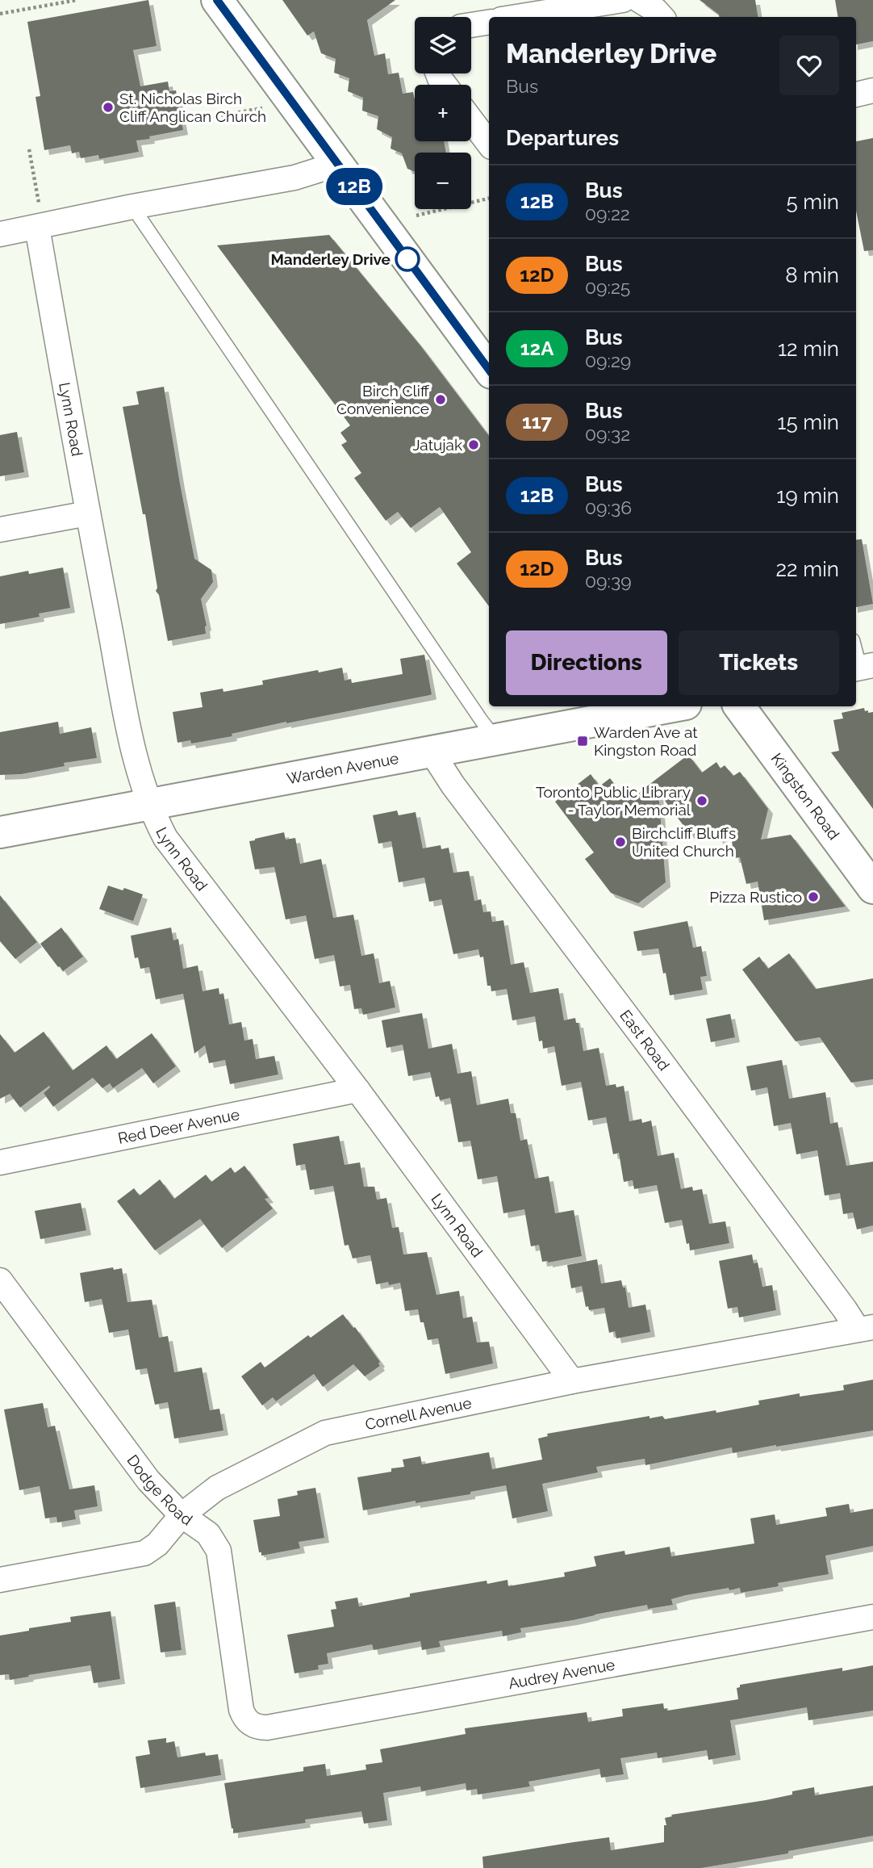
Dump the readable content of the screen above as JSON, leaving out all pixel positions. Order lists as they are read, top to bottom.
{
  "streets": {
    "main road": ["Warden Avenue", "Kingston Road"],
    "street": [
      "Lynn Road",
      "East Road",
      "Red Deer Avenue",
      "Cornell Avenue",
      "Dodge Road",
      "Audrey Avenue"
    ]
  },
  "crossings": [
    ["Lynn Road", "Warden Avenue"],
    ["Lynn Road", "Red Deer Avenue"],
    ["Lynn Road", "Cornell Avenue"],
    ["Warden Avenue", "East Road"],
    ["East Road", "Cornell Avenue"],
    ["Cornell Avenue", "Dodge Road"],
    ["Dodge Road", "Audrey Avenue"]
  ],
  "places": {
    "other": [
      "St. Nicholas Birch Cliff Anglican Church",
      "Manderley Drive",
      "Birch Cliff Convenience",
      "Jatujak",
      "Toronto Public Library - Taylor Memorial",
      "Birchcliff Bluffs United Church",
      "Pizza Rustico"
    ],
    "transit": ["Warden Ave at Kingston Road"]
  },
  "lines": ["bus line 12B"],
  "page": {
    "on_map": "12B",
    "map_buttons": ["+", "−"],
    "heading": [
      ["Manderley Drive", "Bus"],
      "Departures"
    ],
    "list": [
      {
        "mark": "12B",
        "name": "Bus",
        "note": "09:22",
        "value": "5 min"
      },
      {
        "mark": "12D",
        "name": "Bus",
        "note": "09:25",
        "value": "8 min"
      },
      {
        "mark": "12A",
        "name": "Bus",
        "note": "09:29",
        "value": "12 min"
      },
      {
        "mark": "117",
        "name": "Bus",
        "note": "09:32",
        "value": "15 min"
      },
      {
        "mark": "12B",
        "name": "Bus",
        "note": "09:36",
        "value": "19 min"
      },
      {
        "mark": "12D",
        "name": "Bus",
        "note": "09:39",
        "value": "22 min"
      }
    ],
    "buttons": ["Directions", "Tickets"]
  }
}
